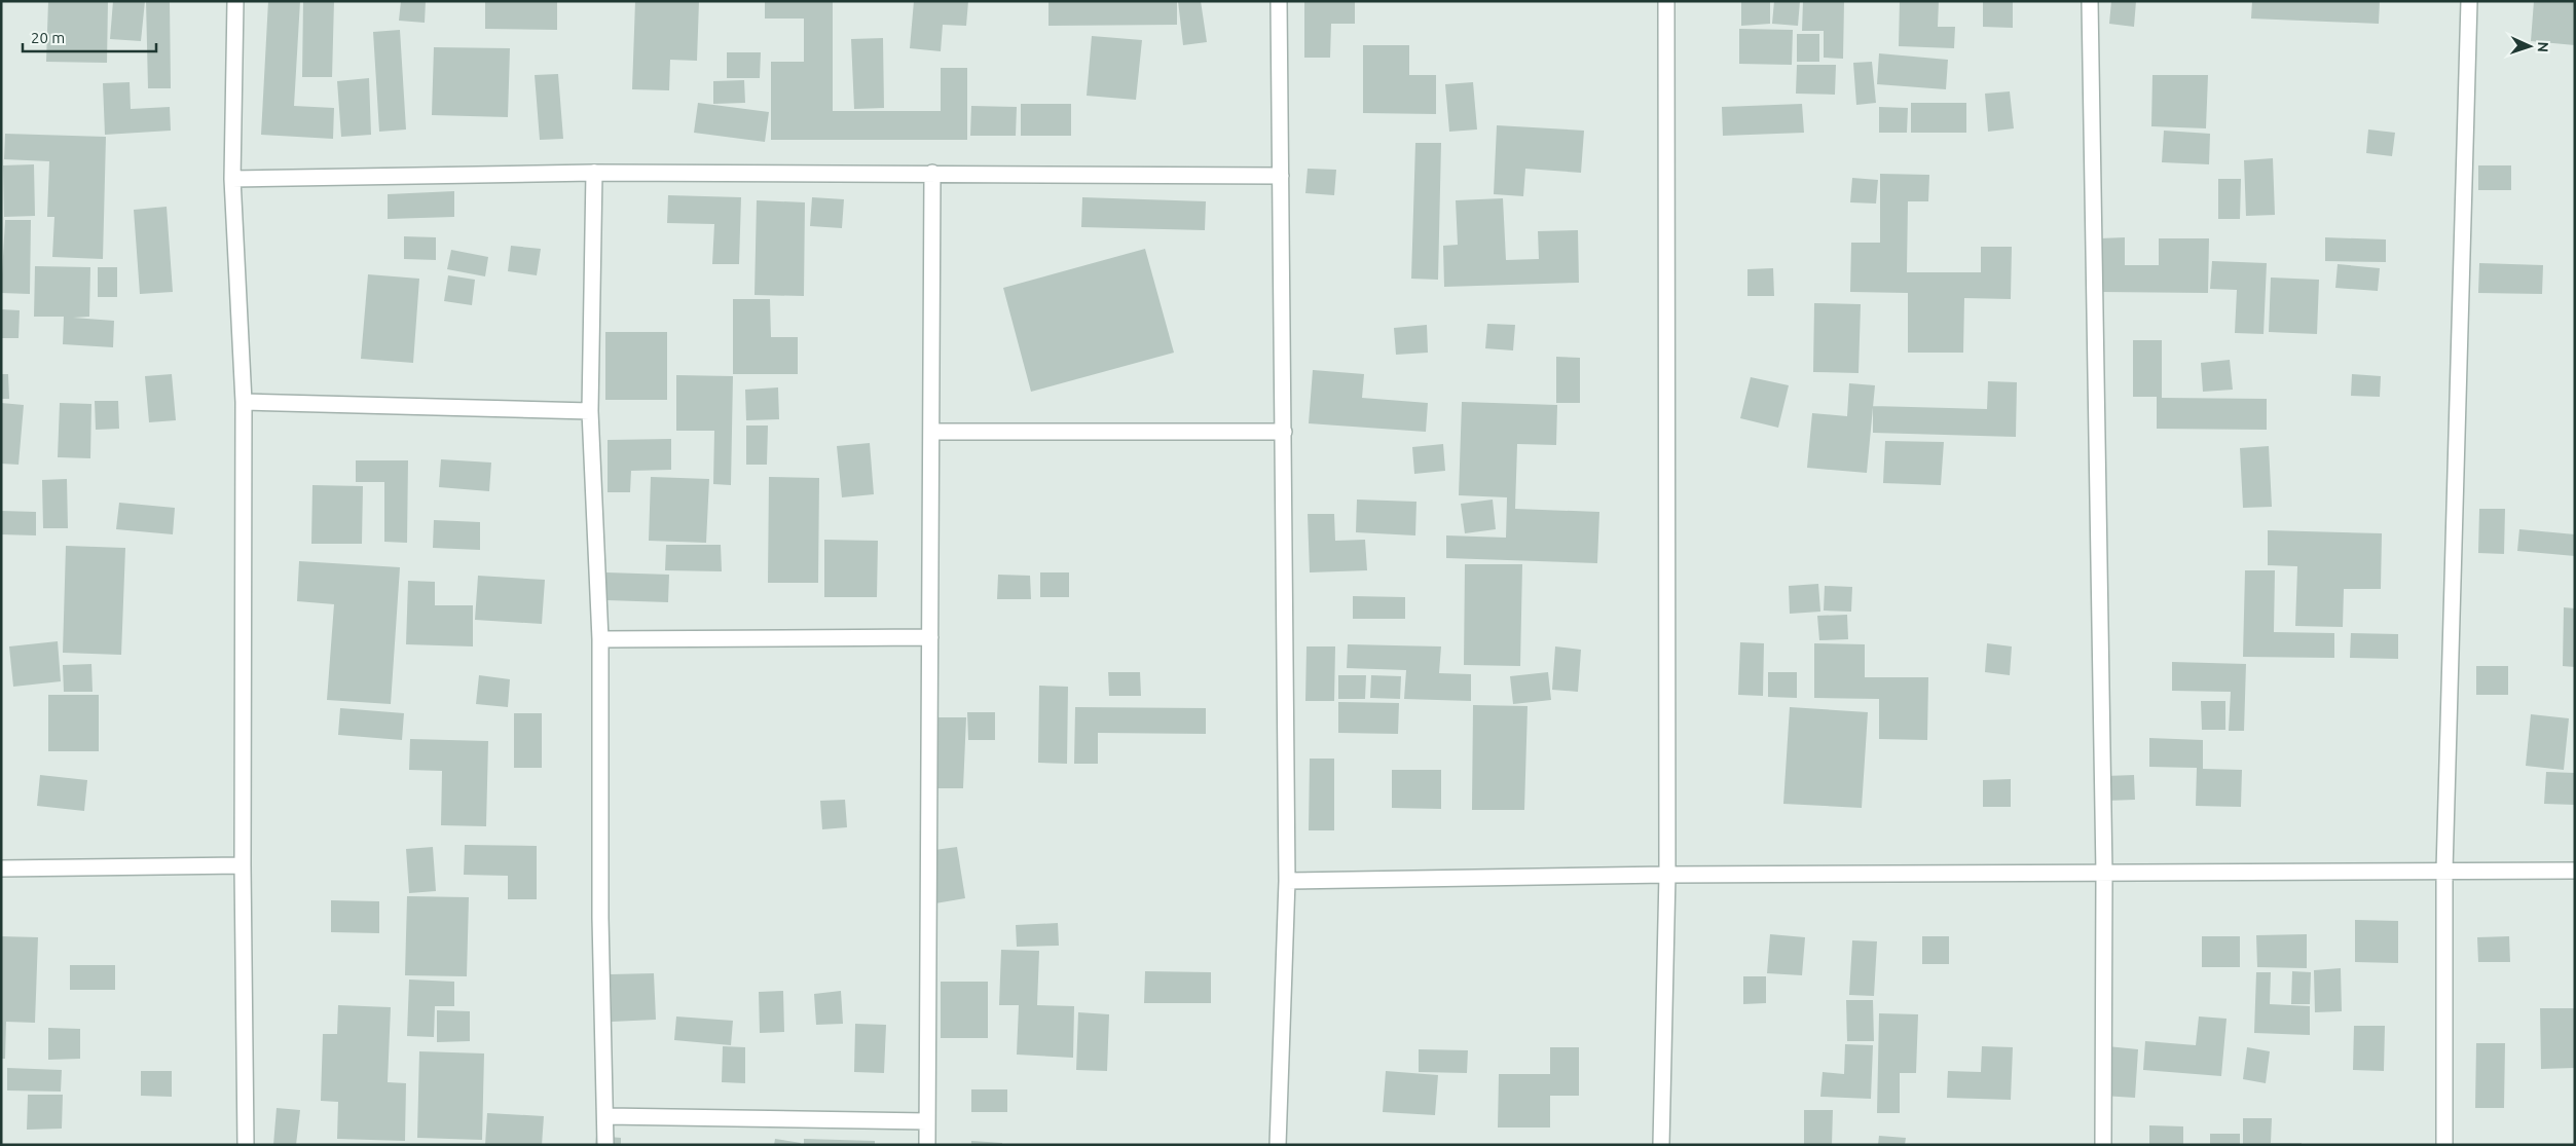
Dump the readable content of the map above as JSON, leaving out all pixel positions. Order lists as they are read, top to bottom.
{
  "scale_bar": "20 m",
  "north": "right"
}
